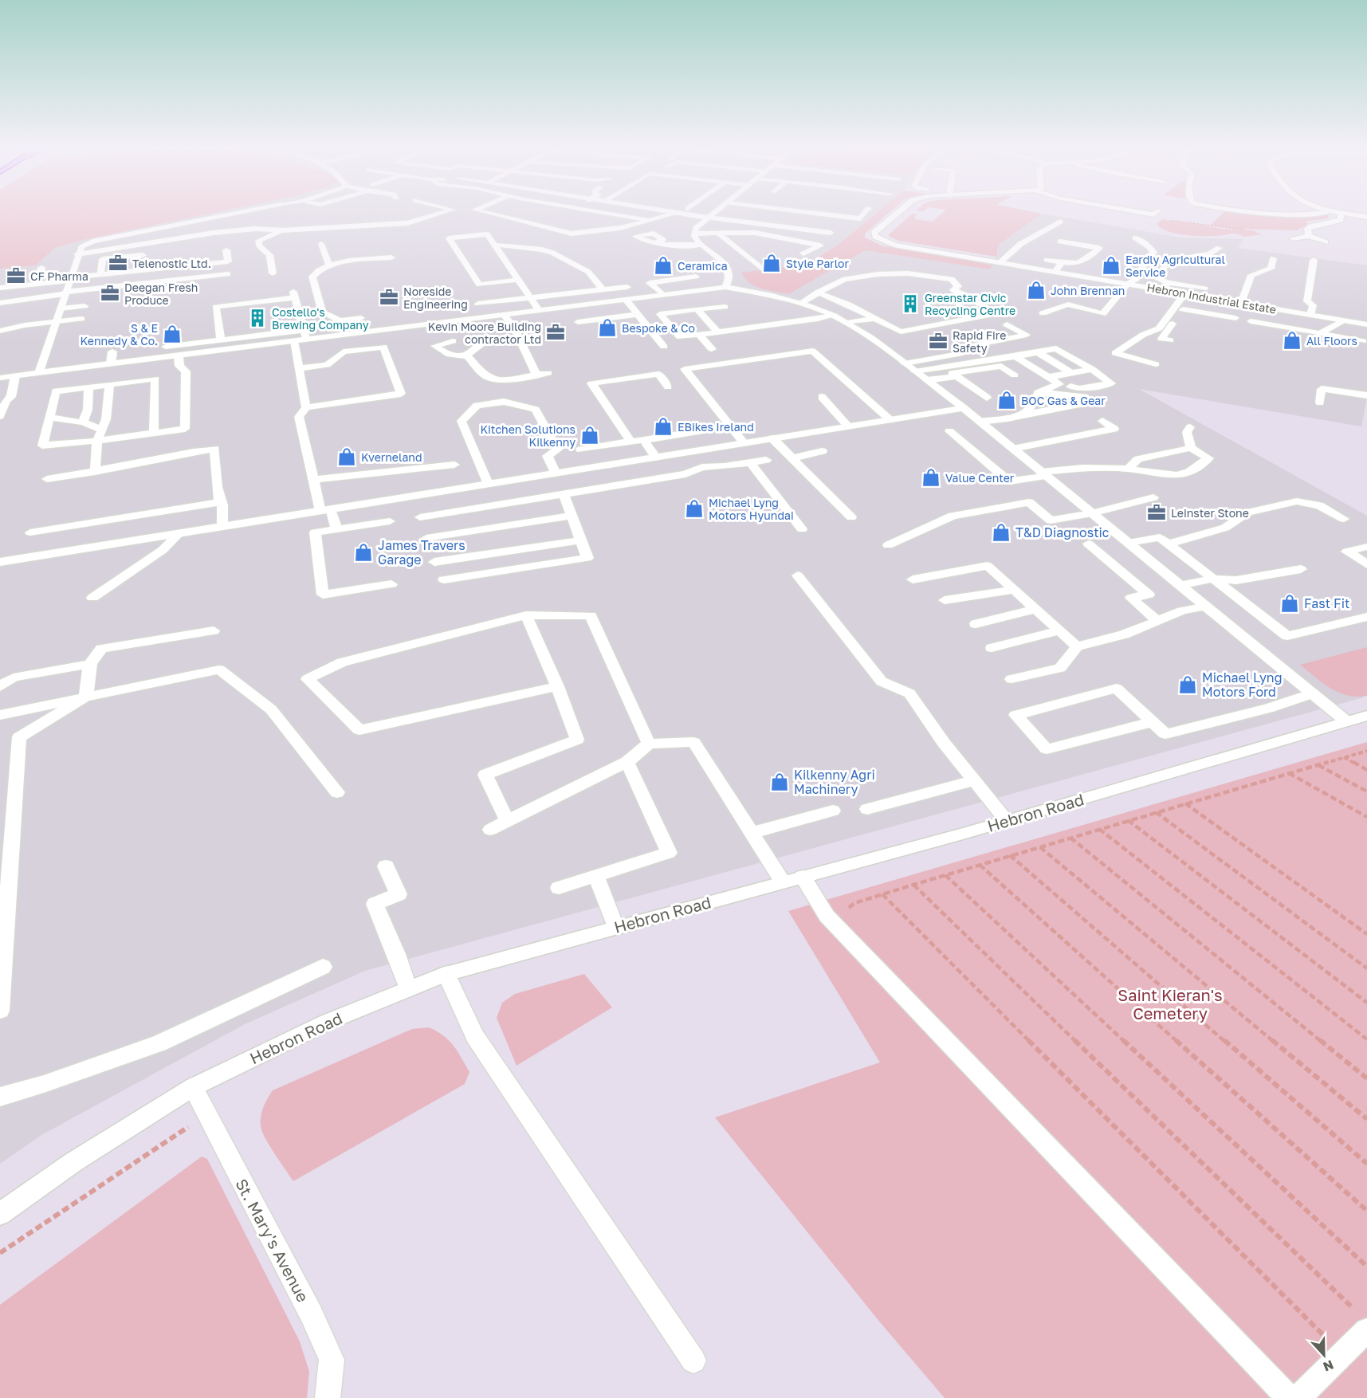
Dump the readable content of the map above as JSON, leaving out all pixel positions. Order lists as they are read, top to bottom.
{
  "streets": {
    "street": ["Hebron Industrial Estate", "Hebron Road", "St. Mary's Avenue"]
  },
  "crossings": [
    ["Hebron Road", "St. Mary's Avenue"]
  ],
  "parks": ["Saint Kieran's Cemetery"],
  "places": {
    "office": [
      "Telenostic Ltd.",
      "CF Pharma",
      "Deegan Fresh Produce",
      "Noreside Engineering",
      "Kevin Moore Building contractor Ltd",
      "Rapid Fire Safety",
      "Leinster Stone"
    ],
    "shop": [
      "Style Parlor",
      "Ceramica",
      "Eardly Agricultural Service",
      "John Brennan",
      "Bespoke & Co",
      "S & E Kennedy & Co.",
      "All Floors",
      "BOC Gas & Gear",
      "EBikes Ireland",
      "Kitchen Solutions Kilkenny",
      "Kverneland",
      "Value Center",
      "Michael Lyng Motors Hyundai",
      "T&D Diagnostic",
      "James Travers Garage",
      "Fast Fit",
      "Michael Lyng Motors Ford",
      "Kilkenny Agri Machinery"
    ],
    "building": ["Greenstar Civic Recycling Centre", "Costello's Brewing Company"]
  },
  "north": "bottom"
}
